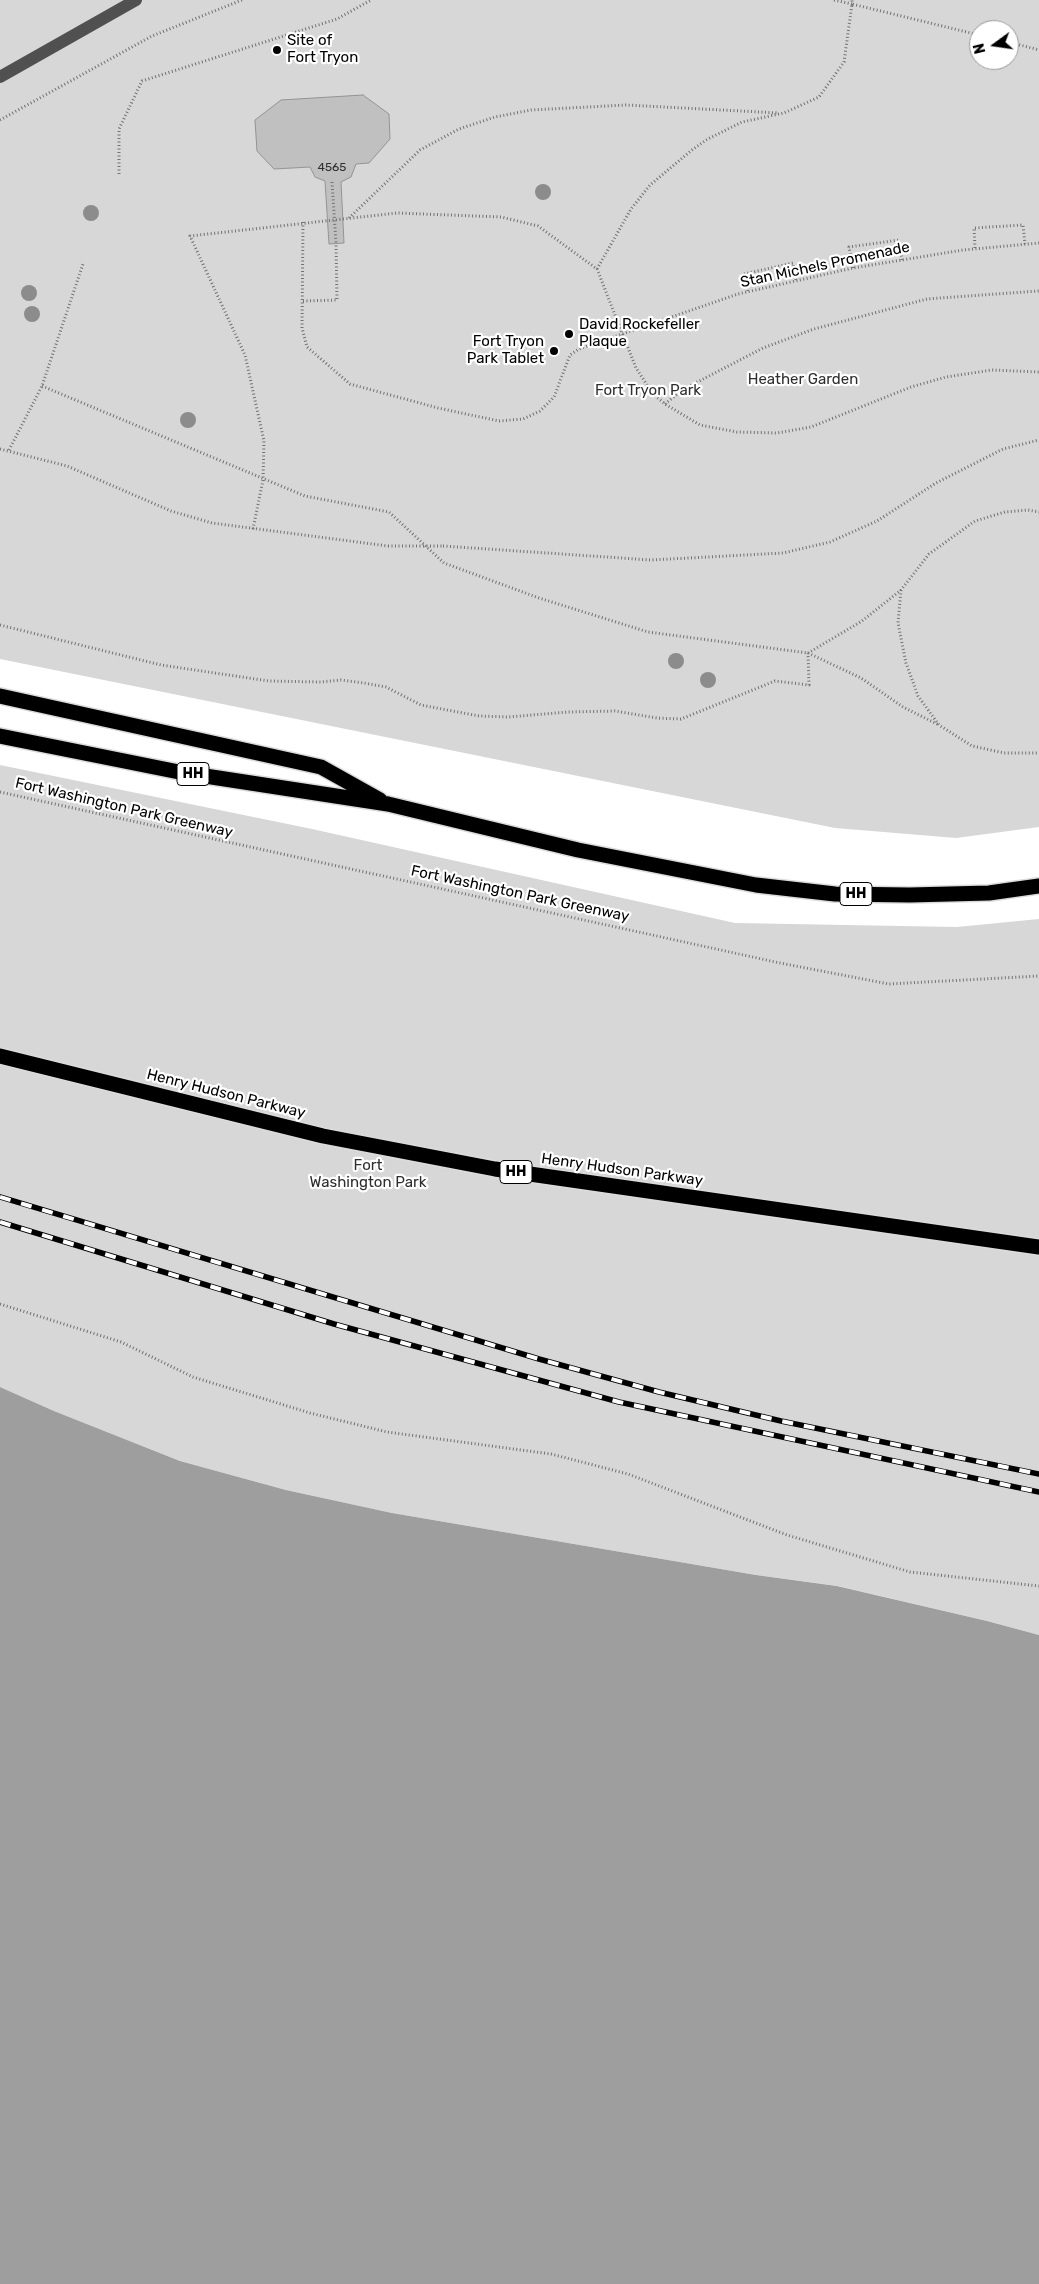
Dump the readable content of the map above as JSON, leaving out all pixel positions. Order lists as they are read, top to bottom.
{
  "streets": {
    "highway": ["HH", "Henry Hudson Parkway"],
    "path": ["Stan Michels Promenade", "Fort Washington Park Greenway"]
  },
  "parks": ["Heather Garden", "Fort Tryon Park", "Fort Washington Park"],
  "places": ["Site of Fort Tryon", "David Rockefeller Plaque", "Fort Tryon Park Tablet"],
  "house_numbers": ["4565"],
  "north": "left"
}
